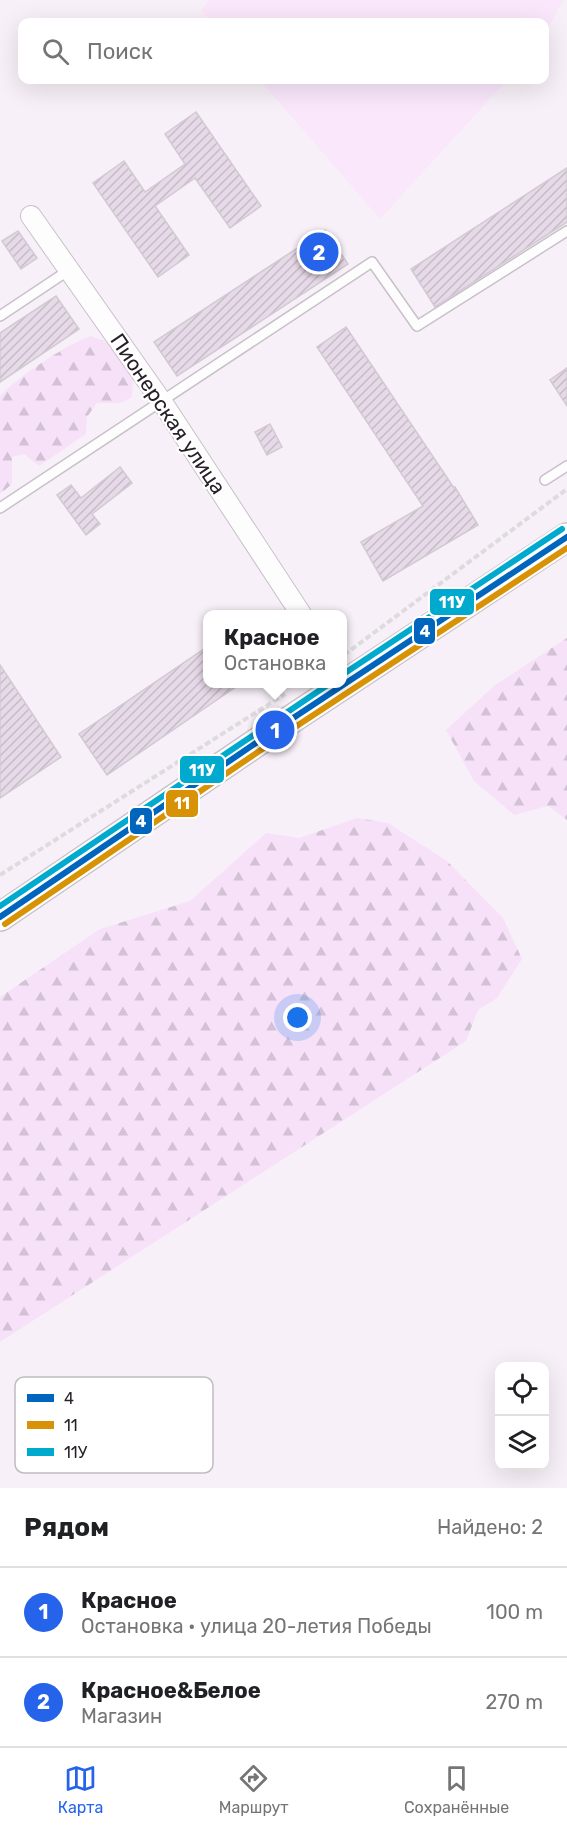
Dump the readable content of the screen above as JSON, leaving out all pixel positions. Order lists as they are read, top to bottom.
{
  "streets": {
    "street": ["Пионерская улица"]
  },
  "lines": ["transit line 11У", "transit line 4", "transit line 11"],
  "legend": ["4", "11", "11У"],
  "page": {
    "search": "Поиск",
    "pins": ["2", "1"],
    "popup": ["Красное", "Остановка"],
    "heading": ["Рядом", "Найдено: 2"],
    "list": [
      {
        "mark": "1",
        "name": "Красное",
        "note": "Остановка · улица 20-летия Победы",
        "value": "100 m"
      },
      {
        "mark": "2",
        "name": "Красное&Белое",
        "note": "Магазин",
        "value": "270 m"
      }
    ],
    "nav": ["Карта", "Маршрут", "Сохранённые"]
  }
}
